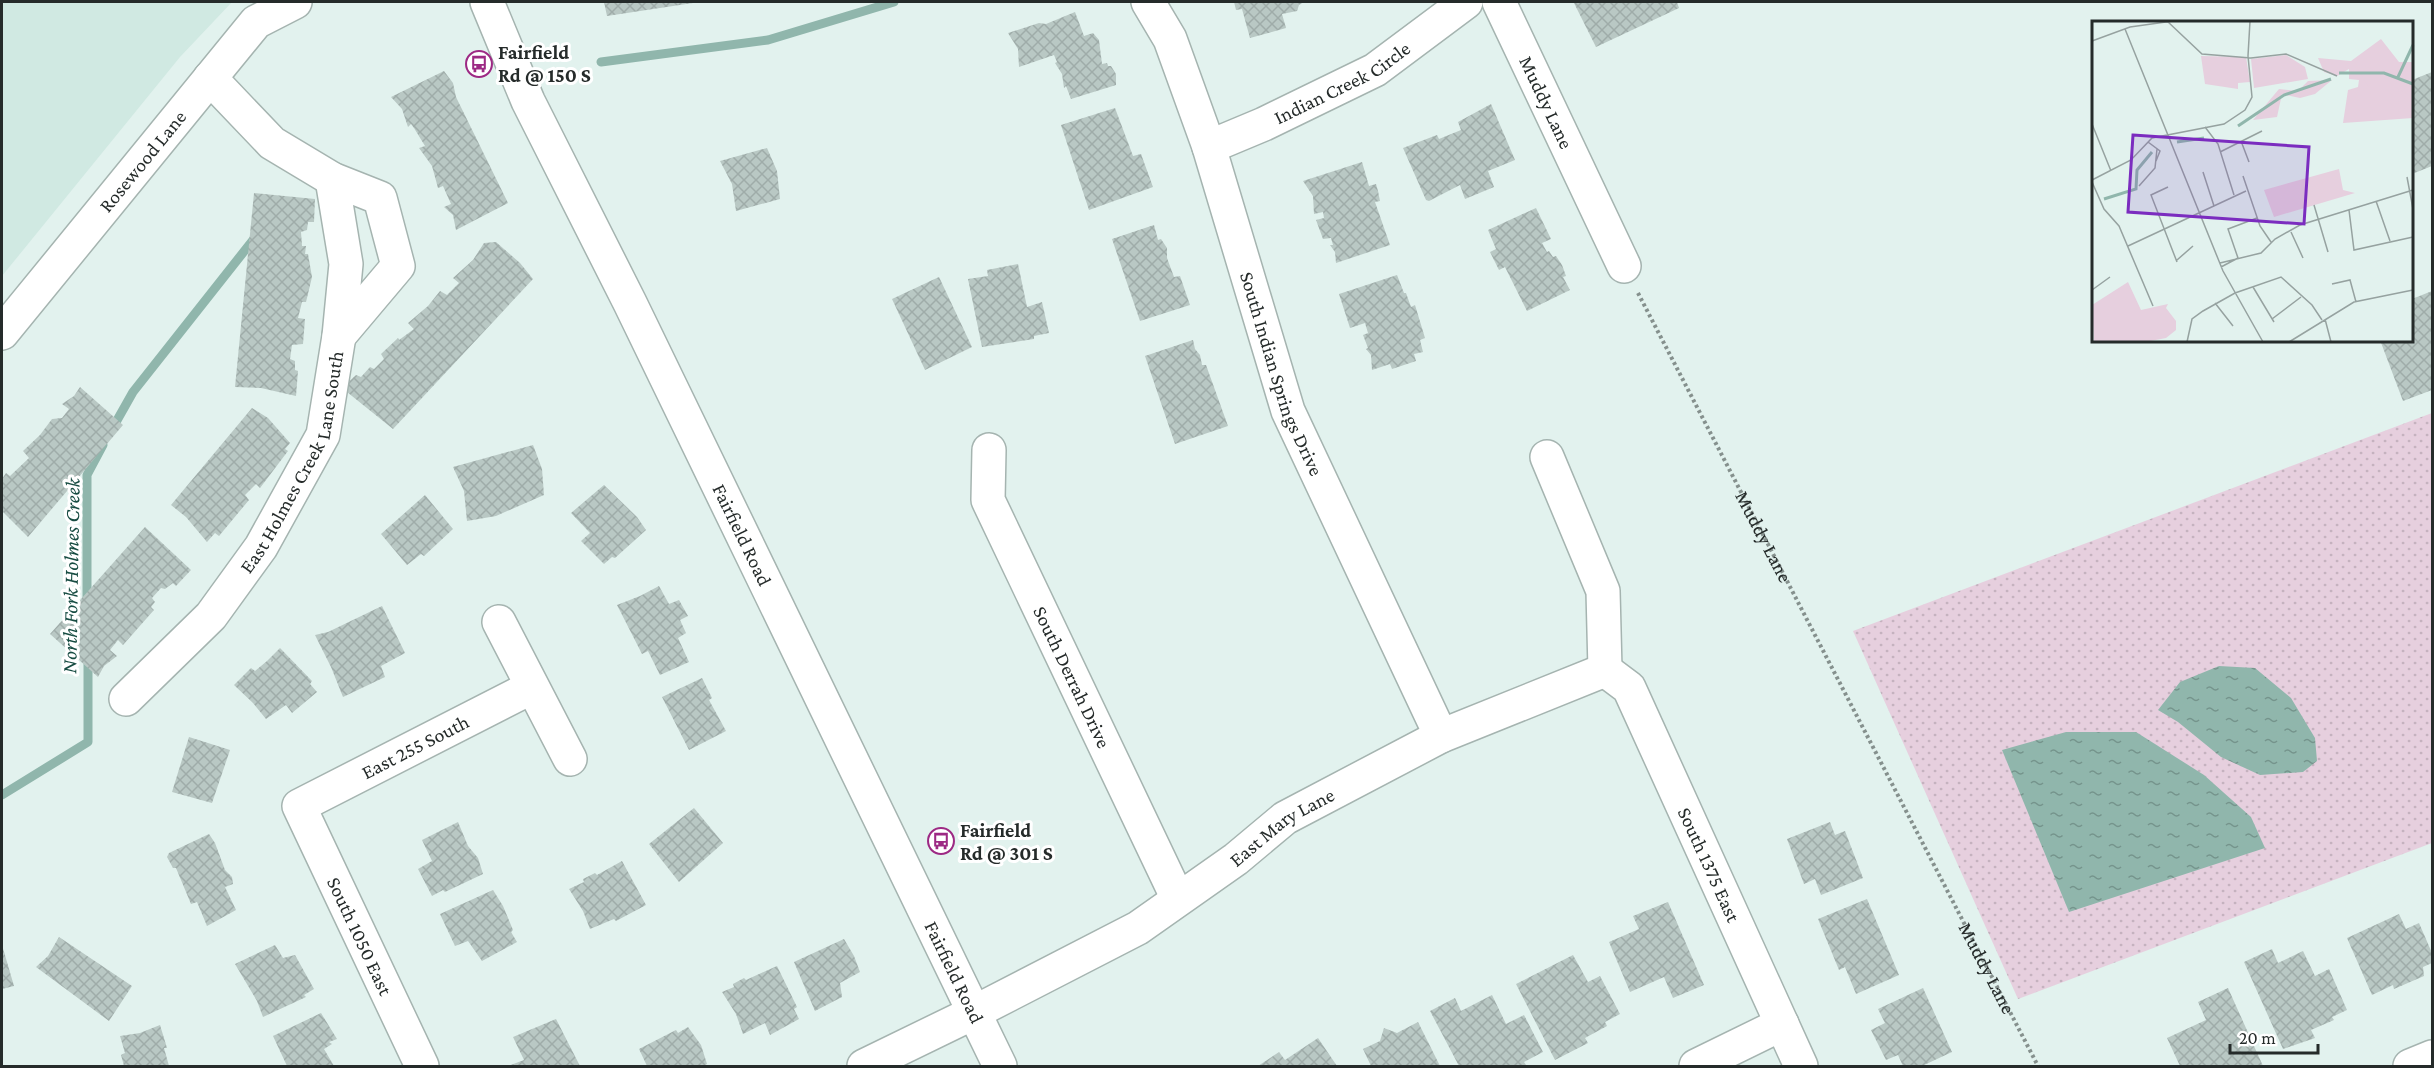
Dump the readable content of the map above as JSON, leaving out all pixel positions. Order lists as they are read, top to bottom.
{
  "streets": {
    "street": [
      "Indian Creek Circle",
      "Muddy Lane",
      "Rosewood Lane",
      "South Indian Springs Drive",
      "East Holmes Creek Lane South",
      "Fairfield Road",
      "South Derrah Drive",
      "East 255 South",
      "East Mary Lane",
      "South 1375 East",
      "South 1050 East"
    ]
  },
  "crossings": [
    ["Indian Creek Circle", "South Indian Springs Drive"],
    ["South Indian Springs Drive", "East Mary Lane"],
    ["Fairfield Road", "East Mary Lane"],
    ["South Derrah Drive", "East Mary Lane"],
    ["East 255 South", "South 1050 East"],
    ["East Mary Lane", "South 1375 East"]
  ],
  "water": ["North Fork Holmes Creek"],
  "places": {
    "bus stop": ["Fairfield Rd @ 150 S", "Fairfield Rd @ 301 S"]
  },
  "scale_bar": "20 m"
}
